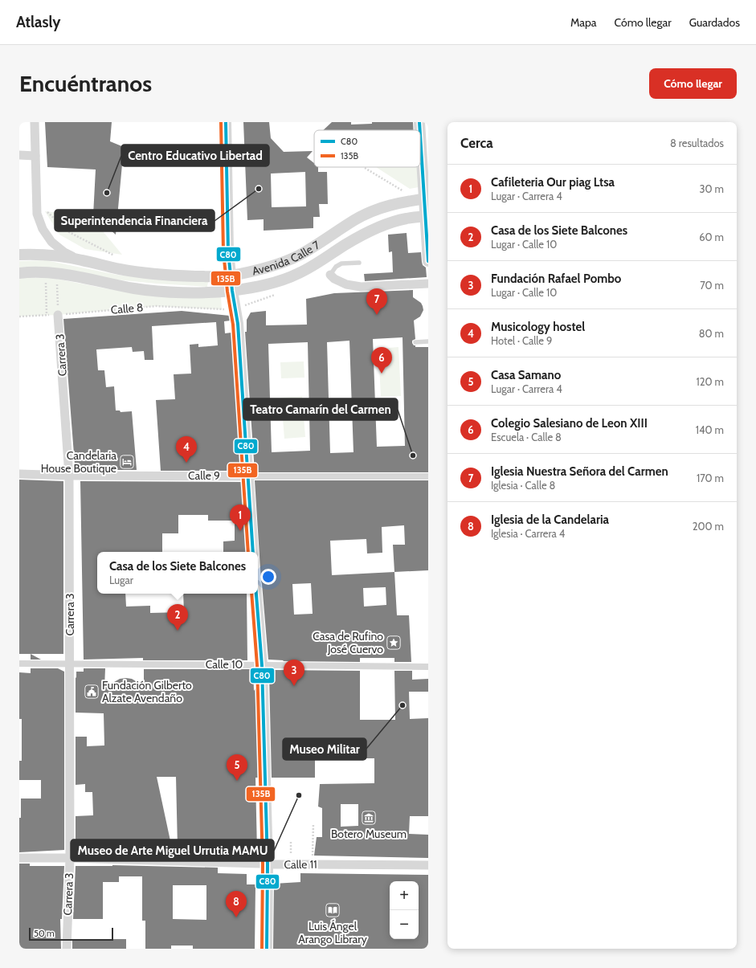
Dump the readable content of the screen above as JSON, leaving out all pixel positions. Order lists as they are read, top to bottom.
{
  "streets": {
    "street": [
      "Avenida Calle 7",
      "Carrera 3",
      "Calle 9",
      "Calle 10",
      "Calle 11"
    ],
    "path": ["Calle 8"]
  },
  "crossings": [
    ["Calle 8", "Carrera 3"],
    ["Carrera 3", "Calle 9"],
    ["Carrera 3", "Calle 10"],
    ["Carrera 3", "Calle 11"]
  ],
  "places": {
    "other": [
      "Superintendencia Financiera",
      "Centro Educativo Libertad",
      "Teatro Camarín del Carmen",
      "Museo Militar",
      "Museo de Arte Miguel Urrutia MAMU"
    ],
    "hotel": ["Candelaria House Boutique"],
    "place": ["Casa de Rufino José Cuervo"],
    "public building": ["Fundación Gilberto Alzate Avendaño"],
    "museum": ["Botero Museum"],
    "library": ["Luis Ángel Arango Library"]
  },
  "lines": ["transit line C80", "transit line 135B"],
  "legend": ["C80", "135B"],
  "scale_bar": "50 m",
  "page": {
    "header": "Atlasly",
    "nav": ["Mapa", "Cómo llegar", "Guardados"],
    "buttons": "Cómo llegar",
    "title": "Encuéntranos",
    "heading": ["Cerca", "8 resultados"],
    "list": [
      {
        "mark": "1",
        "name": "Cafileteria Our piag Ltsa",
        "note": "Lugar · Carrera 4",
        "value": "30 m"
      },
      {
        "mark": "2",
        "name": "Casa de los Siete Balcones",
        "note": "Lugar · Calle 10",
        "value": "60 m"
      },
      {
        "mark": "3",
        "name": "Fundación Rafael Pombo",
        "note": "Lugar · Calle 10",
        "value": "70 m"
      },
      {
        "mark": "4",
        "name": "Musicology hostel",
        "note": "Hotel · Calle 9",
        "value": "80 m"
      },
      {
        "mark": "5",
        "name": "Casa Samano",
        "note": "Lugar · Carrera 4",
        "value": "120 m"
      },
      {
        "mark": "6",
        "name": "Colegio Salesiano de Leon XIII",
        "note": "Escuela · Calle 8",
        "value": "140 m"
      },
      {
        "mark": "7",
        "name": "Iglesia Nuestra Señora del Carmen",
        "note": "Iglesia · Calle 8",
        "value": "170 m"
      },
      {
        "mark": "8",
        "name": "Iglesia de la Candelaria",
        "note": "Iglesia · Carrera 4",
        "value": "200 m"
      }
    ],
    "pins": [
      "7",
      "6",
      "4",
      "1",
      "2",
      "3",
      "5",
      "8"
    ],
    "popup": ["Casa de los Siete Balcones", "Lugar"],
    "map_buttons": ["+", "−"],
    "scale": "50 m"
  }
}
